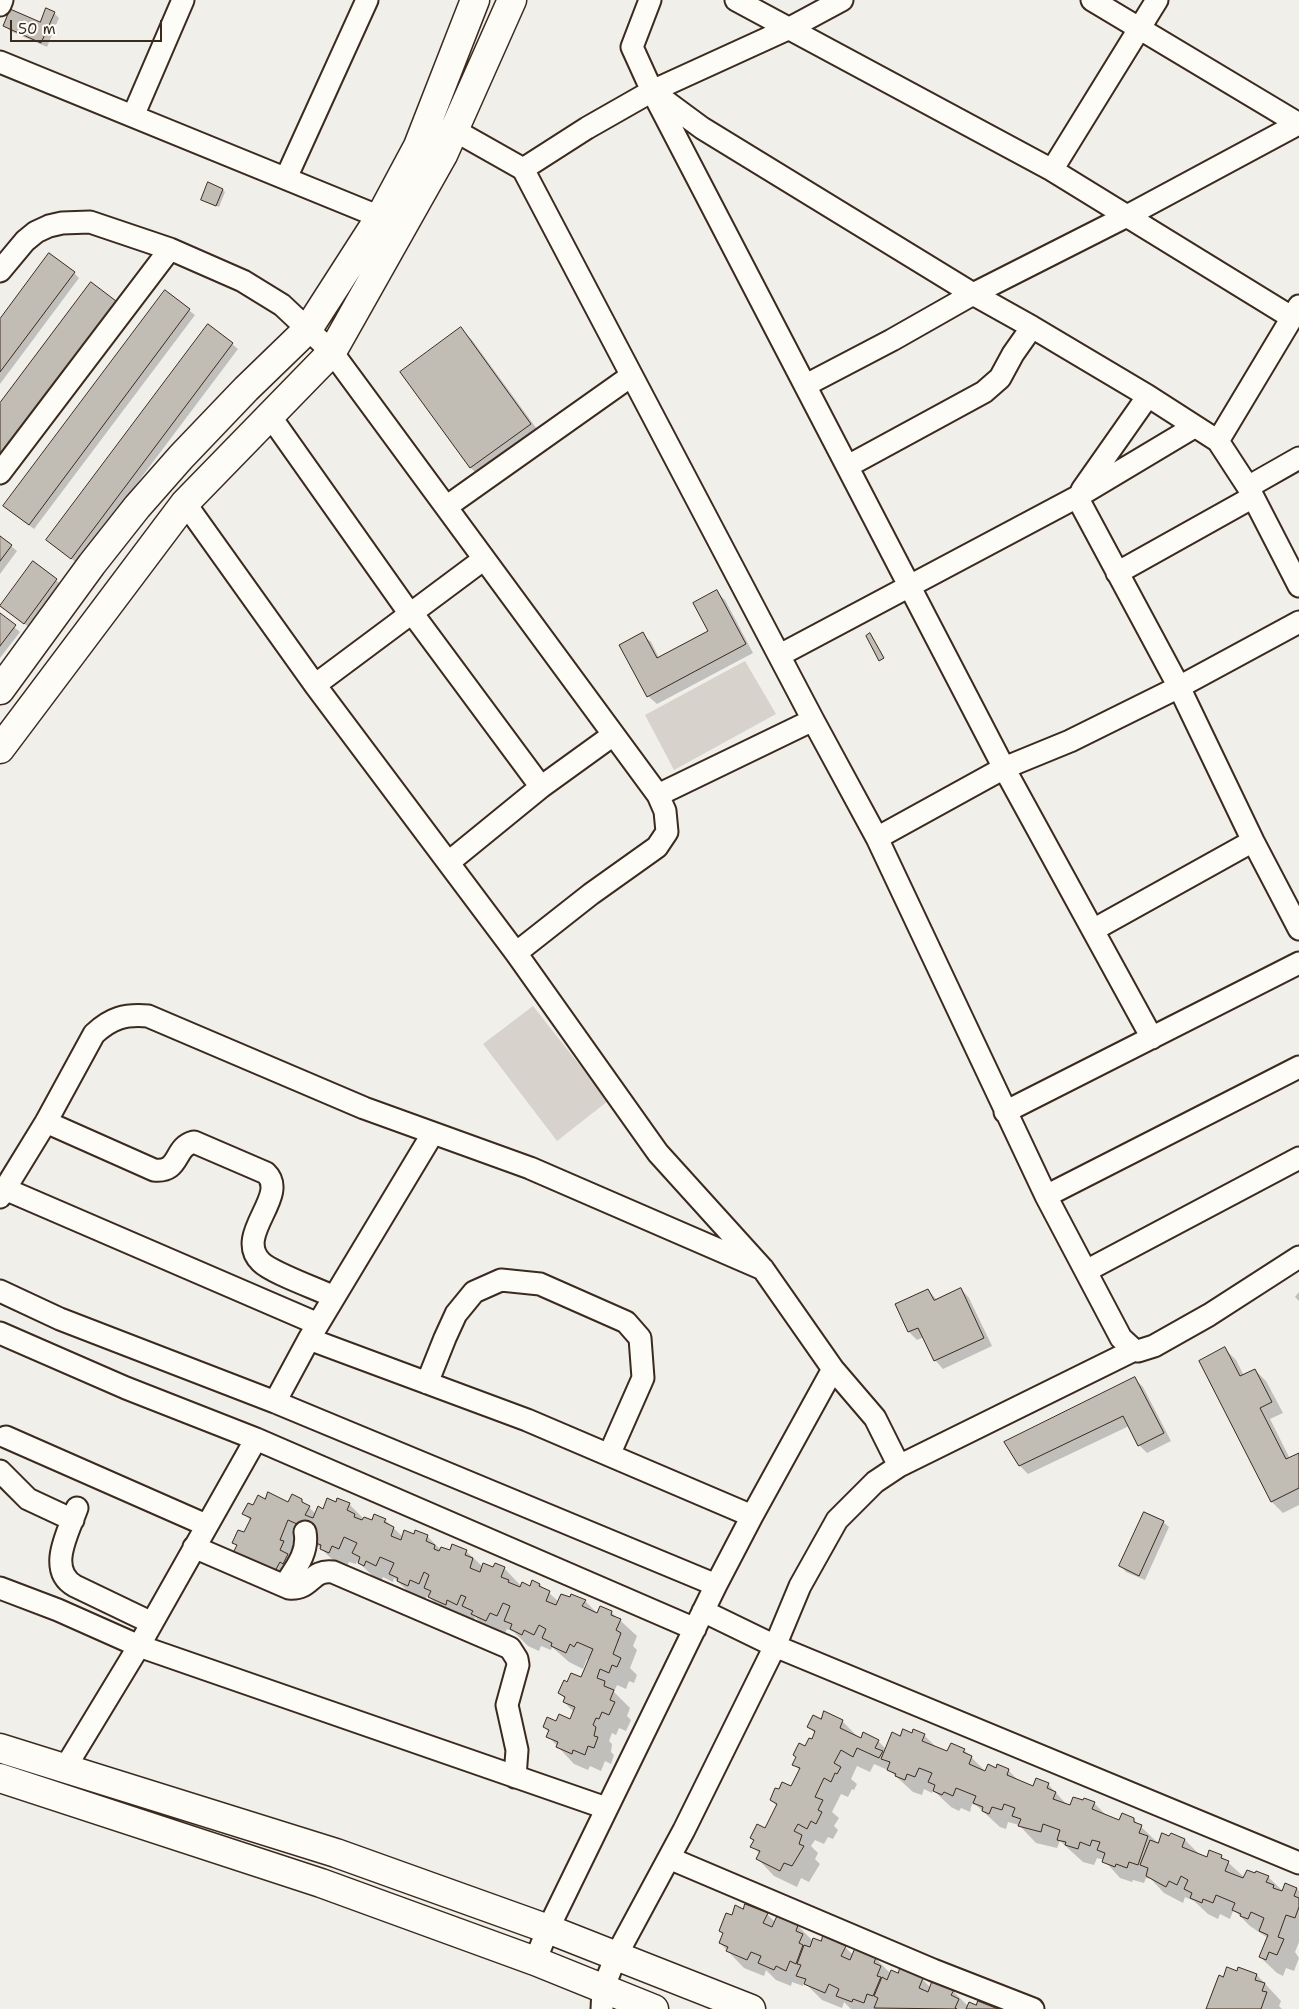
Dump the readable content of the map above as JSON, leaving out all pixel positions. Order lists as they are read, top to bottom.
{
  "scale_bar": "50 m"
}
